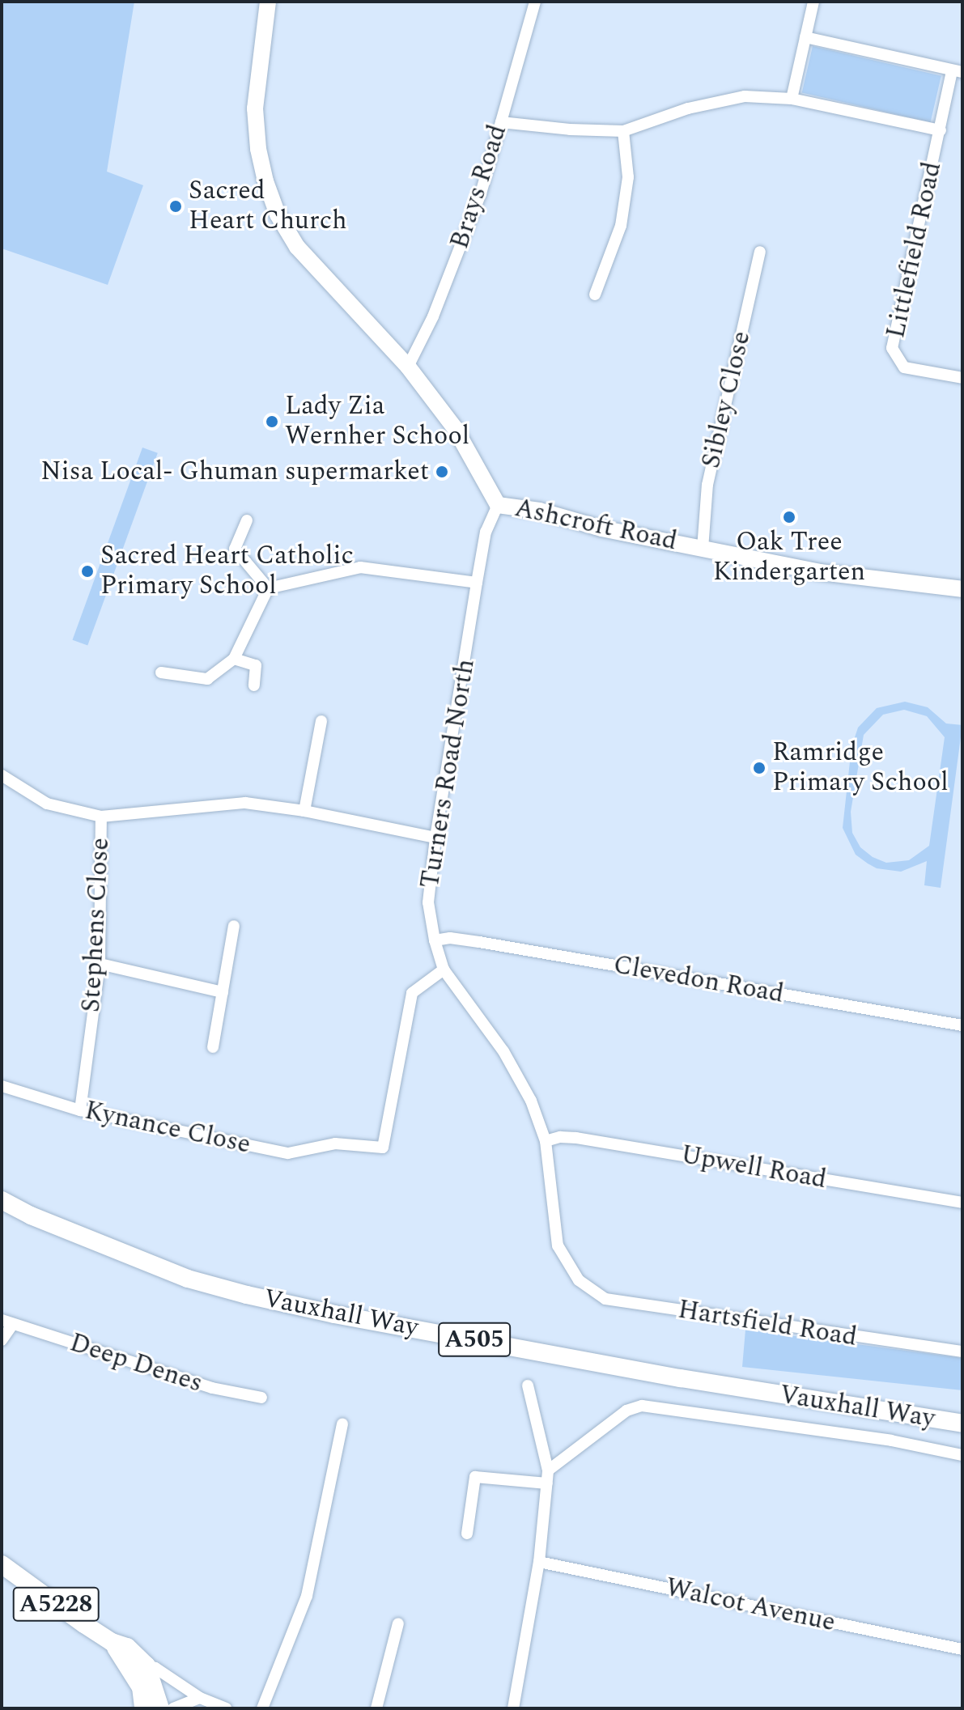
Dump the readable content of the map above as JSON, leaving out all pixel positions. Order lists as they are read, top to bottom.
{
  "streets": {
    "main road": ["Vauxhall Way", "A505", "A5228"],
    "street": [
      "Brays Road",
      "Littlefield Road",
      "Sibley Close",
      "Ashcroft Road",
      "Turners Road North",
      "Stephens Close",
      "Clevedon Road",
      "Kynance Close",
      "Upwell Road",
      "Hartsfield Road",
      "Deep Denes",
      "Walcot Avenue"
    ]
  },
  "crossings": [
    ["Brays Road", "Ashcroft Road"],
    ["Sibley Close", "Ashcroft Road"],
    ["Ashcroft Road", "Turners Road North"],
    ["Turners Road North", "Clevedon Road"],
    ["Turners Road North", "Kynance Close"],
    ["Turners Road North", "Upwell Road"],
    ["Turners Road North", "Hartsfield Road"],
    ["Stephens Close", "Kynance Close"]
  ],
  "places": [
    "Sacred Heart Church",
    "Lady Zia Wernher School",
    "Nisa Local- Ghuman supermarket",
    "Oak Tree Kindergarten",
    "Sacred Heart Catholic Primary School",
    "Ramridge Primary School"
  ]
}
